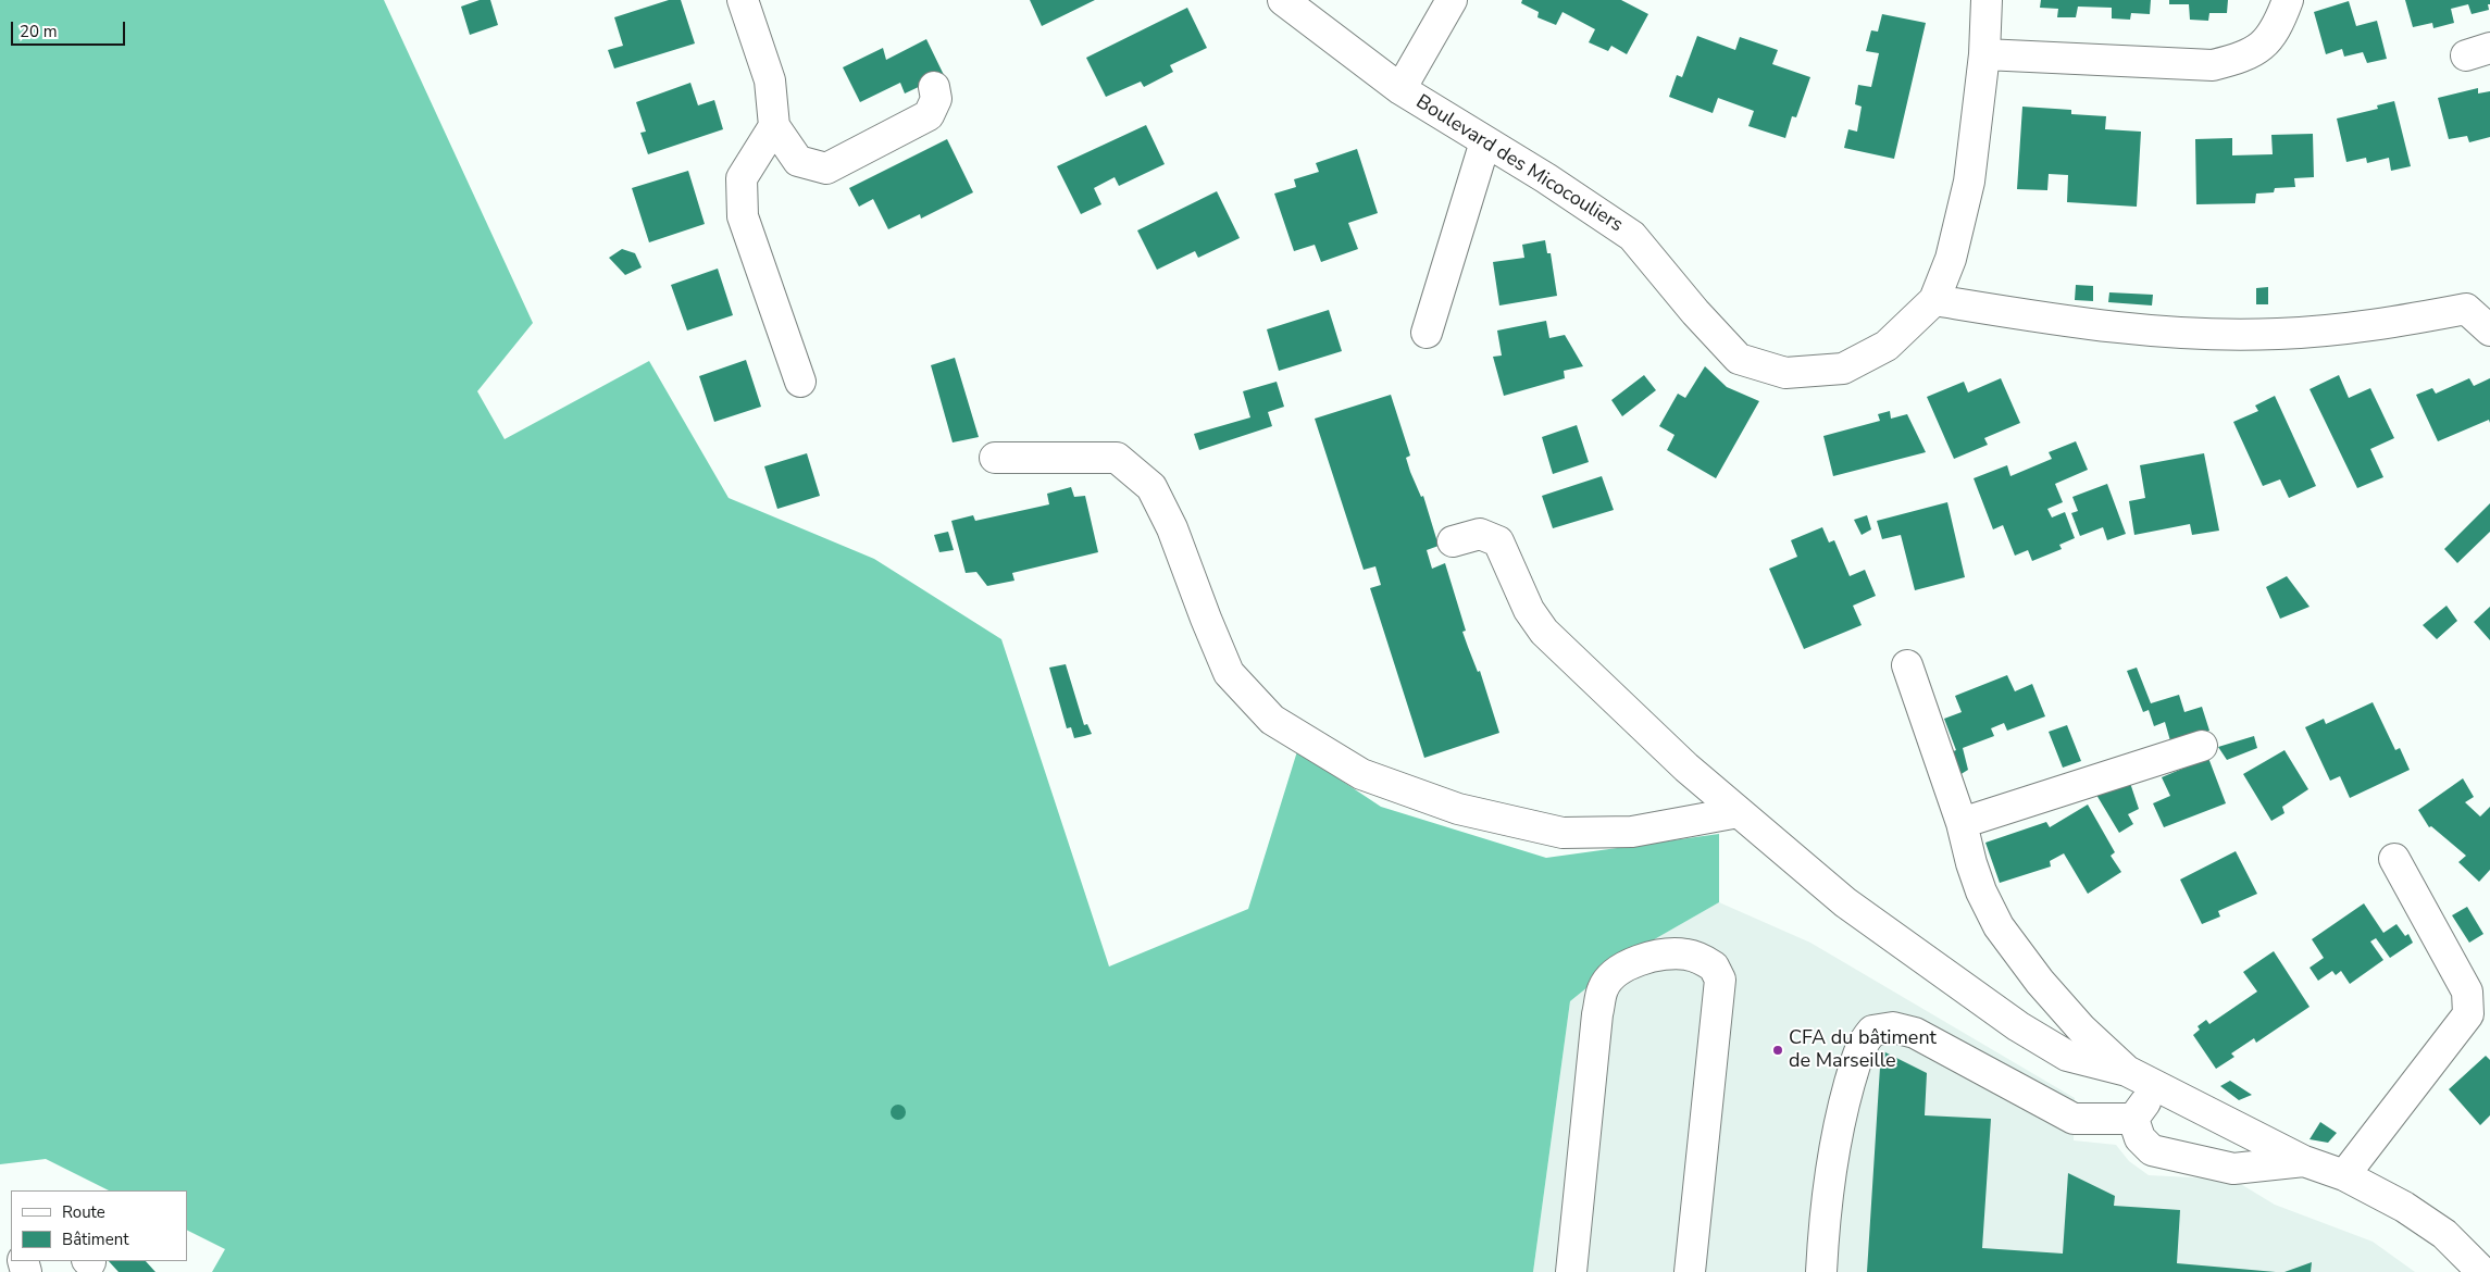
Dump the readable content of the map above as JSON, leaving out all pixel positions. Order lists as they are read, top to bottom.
{
  "streets": {
    "street": ["Boulevard des Micocouliers"]
  },
  "places": ["CFA du bâtiment de Marseille"],
  "legend": ["Route", "Bâtiment"],
  "scale_bar": "20 m"
}
